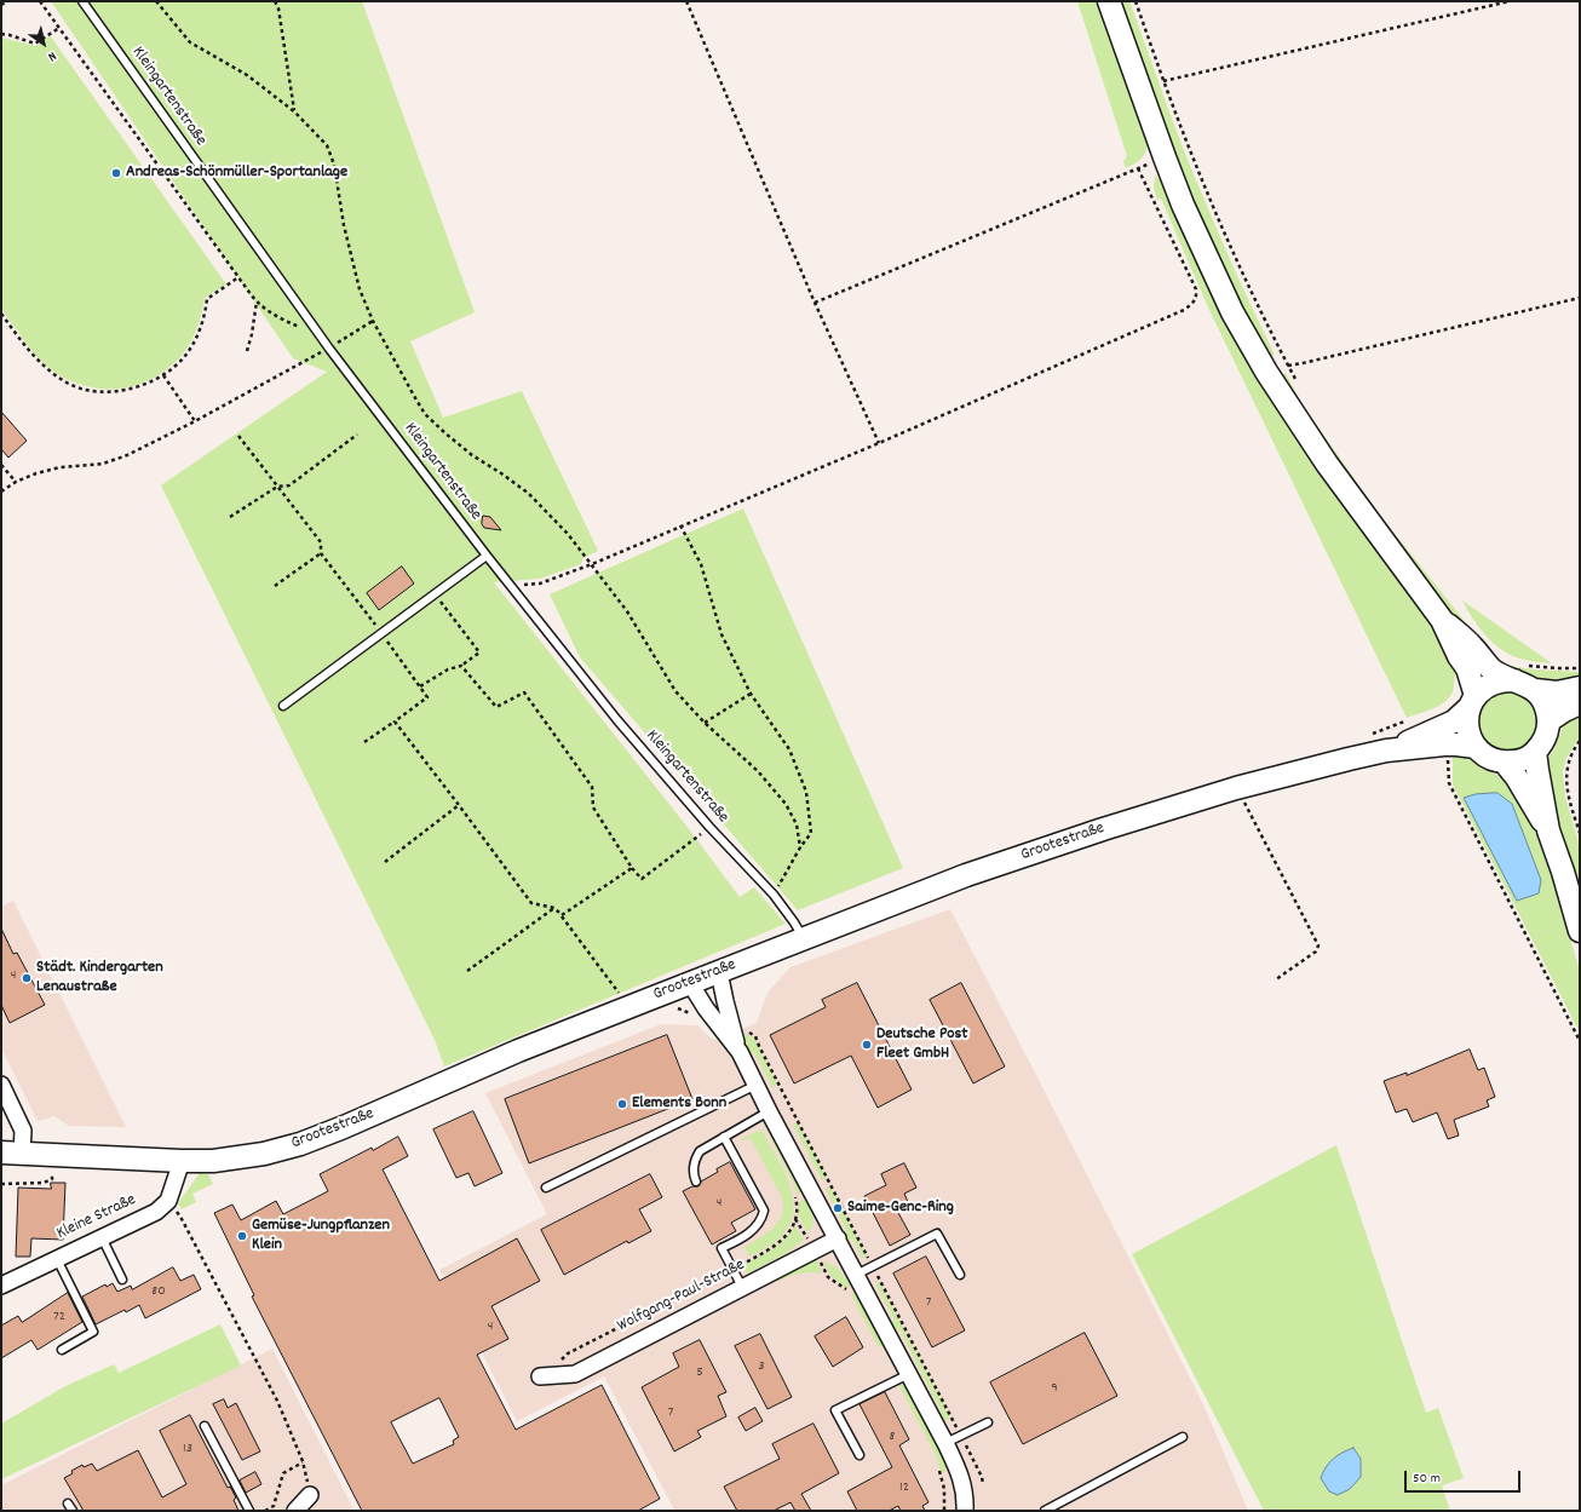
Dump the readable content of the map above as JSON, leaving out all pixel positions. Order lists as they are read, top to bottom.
{
  "streets": {
    "main road": ["Grootestraße"],
    "street": ["Kleine Straße", "Wolfgang-Paul-Straße"],
    "lane": ["Kleingartenstraße"]
  },
  "crossings": [
    ["Kleingartenstraße", "Grootestraße"]
  ],
  "places": [
    "Andreas-Schönmüller-Sportanlage",
    "Städt. Kindergarten Lenaustraße",
    "Deutsche Post Fleet GmbH",
    "Elements Bonn",
    "Saime-Genc-Ring",
    "Gemüse-Jungpflanzen Klein"
  ],
  "house_numbers": [
    "4",
    "4",
    "80",
    "7",
    "72",
    "4",
    "3",
    "5",
    "9",
    "7",
    "8",
    "13",
    "12"
  ],
  "scale_bar": "50 m",
  "north": "bottom right"
}
